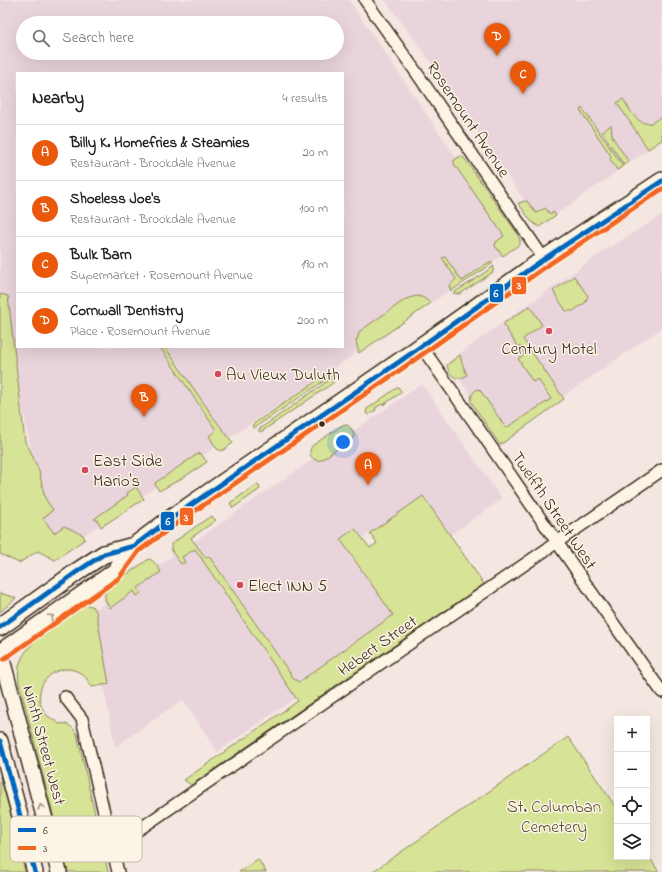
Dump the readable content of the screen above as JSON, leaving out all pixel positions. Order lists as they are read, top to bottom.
{
  "streets": {
    "main road": ["Ninth Street West"],
    "street": ["Rosemount Avenue", "Twelfth Street West", "Hebert Street"]
  },
  "crossings": [
    ["Twelfth Street West", "Hebert Street"]
  ],
  "parks": ["St. Columban Cemetery"],
  "places": [
    "Century Motel",
    "Au Vieux Duluth",
    "East Side Mario's",
    "Elect INN 5"
  ],
  "lines": ["transit line 6", "transit line 3"],
  "legend": ["6", "3"],
  "page": {
    "search": "Search here",
    "pins": [
      "D",
      "C",
      "B",
      "A"
    ],
    "heading": ["Nearby", "4 results"],
    "list": [
      {
        "mark": "A",
        "name": "Billy K. Homefries & Steamies",
        "note": "Restaurant · Brookdale Avenue",
        "value": "20 m"
      },
      {
        "mark": "B",
        "name": "Shoeless Joe's",
        "note": "Restaurant · Brookdale Avenue",
        "value": "100 m"
      },
      {
        "mark": "C",
        "name": "Bulk Barn",
        "note": "Supermarket · Rosemount Avenue",
        "value": "190 m"
      },
      {
        "mark": "D",
        "name": "Cornwall Dentistry",
        "note": "Place · Rosemount Avenue",
        "value": "200 m"
      }
    ],
    "map_buttons": ["+", "−"]
  }
}
